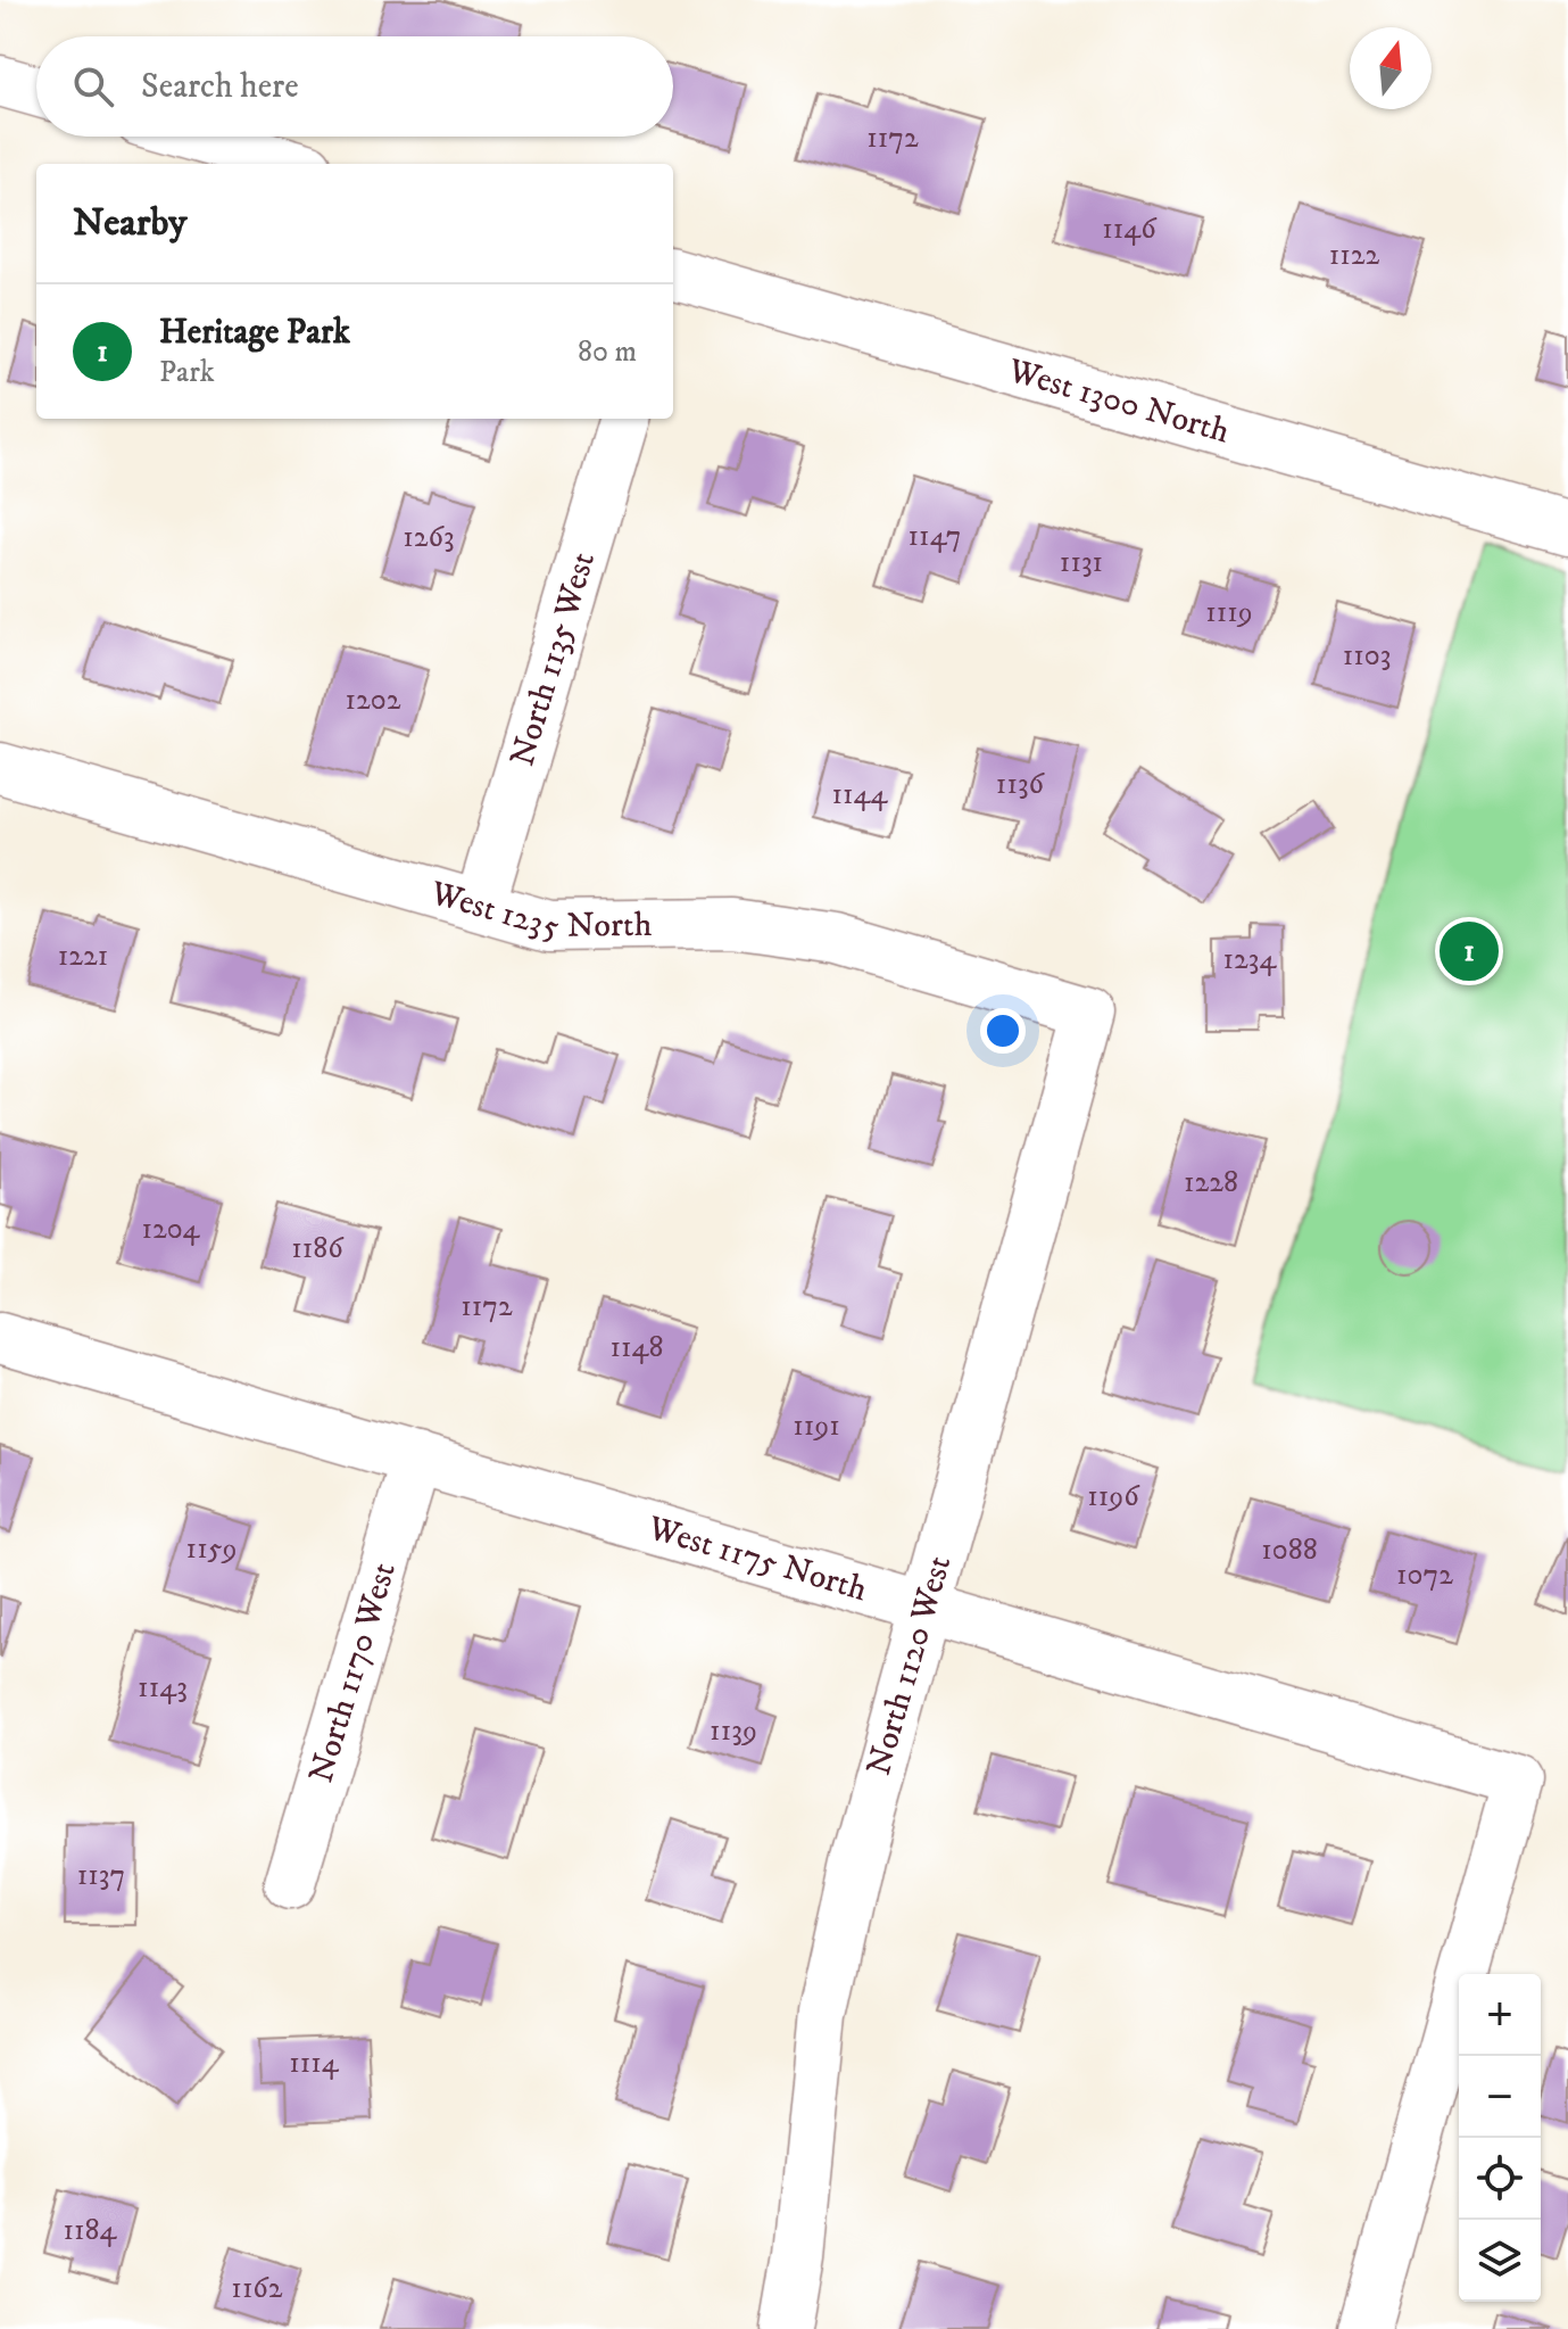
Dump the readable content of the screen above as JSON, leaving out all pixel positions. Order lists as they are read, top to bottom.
{
  "streets": {
    "street": [
      "West 1300 North",
      "North 1135 West",
      "West 1235 North",
      "West 1175 North",
      "North 1120 West",
      "North 1170 West"
    ]
  },
  "crossings": [
    ["North 1135 West", "West 1235 North"],
    ["West 1235 North", "North 1120 West"],
    ["West 1175 North", "North 1120 West"],
    ["West 1175 North", "North 1170 West"]
  ],
  "house_numbers": [
    "1172",
    "1146",
    "1122",
    "1147",
    "1263",
    "1131",
    "1119",
    "1103",
    "1202",
    "1136",
    "1144",
    "1221",
    "1234",
    "1228",
    "1204",
    "1186",
    "1172",
    "1148",
    "1191",
    "1196",
    "1159",
    "1088",
    "1072",
    "1143",
    "1139",
    "1137",
    "1114",
    "1184",
    "1162"
  ],
  "north": "top",
  "page": {
    "search": "Search here",
    "heading": "Nearby",
    "list": [
      {
        "mark": "1",
        "name": "Heritage Park",
        "note": "Park",
        "value": "80 m"
      }
    ],
    "pins": "1",
    "map_buttons": ["+", "−"]
  }
}
